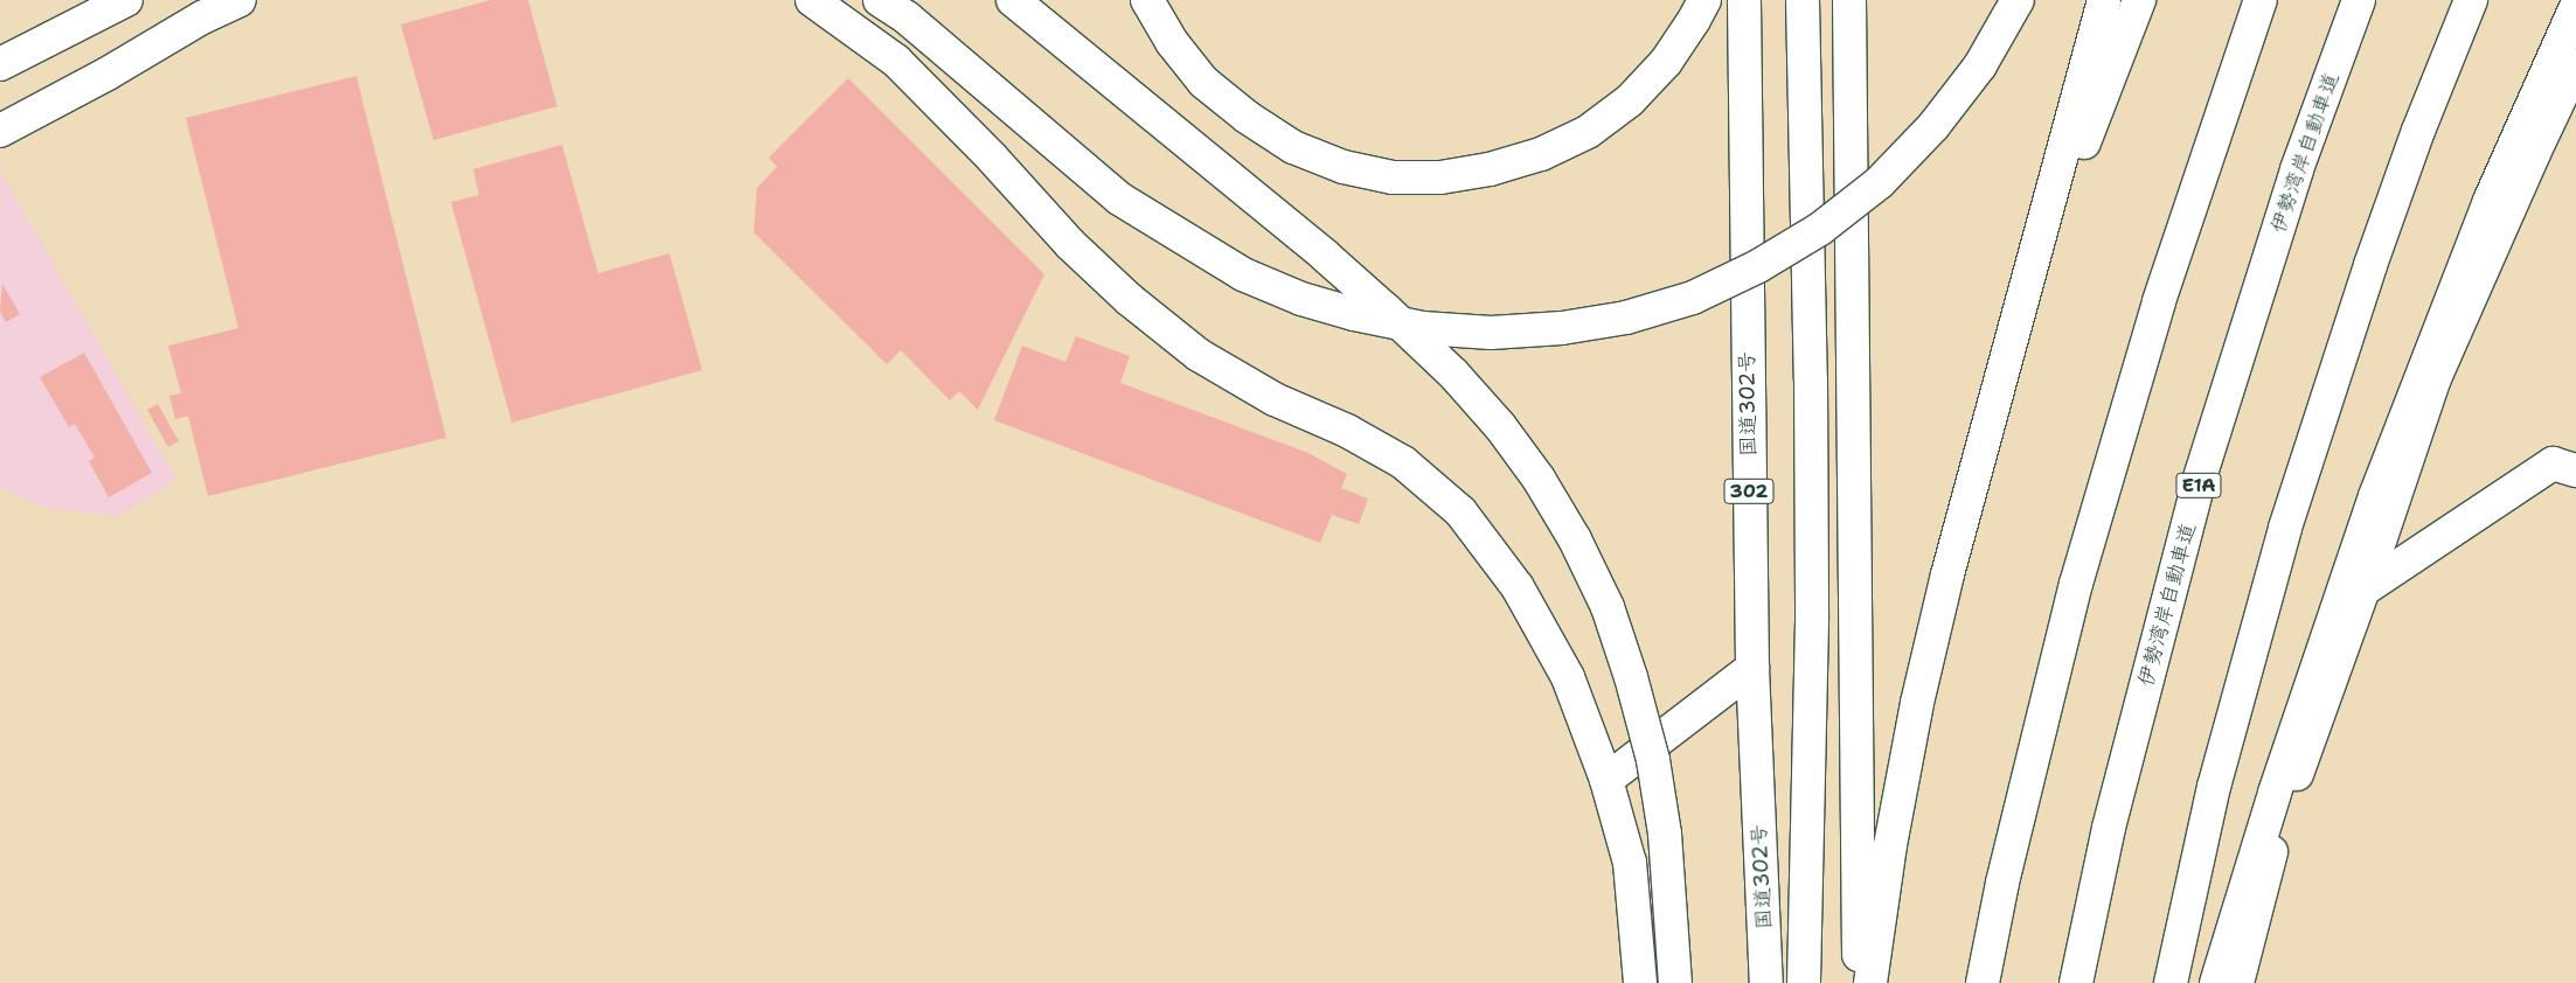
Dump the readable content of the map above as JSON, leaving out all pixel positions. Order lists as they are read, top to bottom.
{
  "streets": {
    "main road": [
      "伊勢湾岸自動車道",
      "国道302号",
      "E1A",
      "302"
    ]
  }
}
